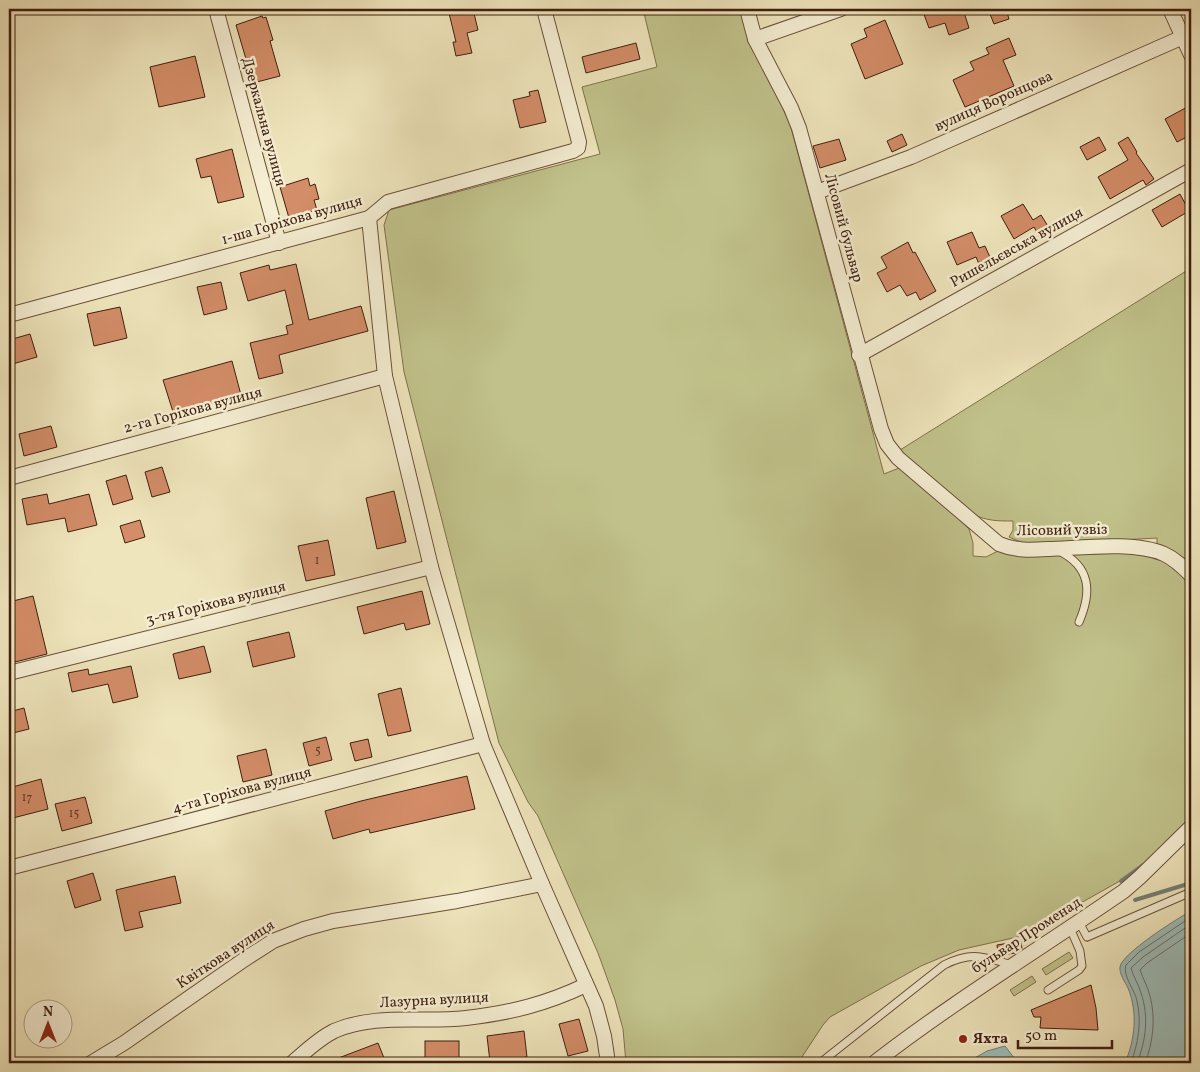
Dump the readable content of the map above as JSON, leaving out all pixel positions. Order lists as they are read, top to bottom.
{
  "streets": {
    "street": [
      "вулиця Воронцова",
      "Дзеркальна вулиця",
      "1-ша Горіхова вулиця",
      "Лісовий бульвар",
      "Ришельєвська вулиця",
      "2-га Горіхова вулиця",
      "Лісовий узвіз",
      "3-тя Горіхова вулиця",
      "4-та Горіхова вулиця",
      "бульвар Променад",
      "Квіткова вулиця",
      "Лазурна вулиця"
    ]
  },
  "crossings": [
    ["вулиця Воронцова", "Лісовий бульвар"],
    ["Дзеркальна вулиця", "1-ша Горіхова вулиця"],
    ["Лісовий бульвар", "Ришельєвська вулиця"],
    ["Лісовий бульвар", "Лісовий узвіз"]
  ],
  "places": ["Яхта"],
  "house_numbers": [
    "1",
    "5",
    "17",
    "15"
  ],
  "scale_bar": "50 m",
  "north": "top"
}
